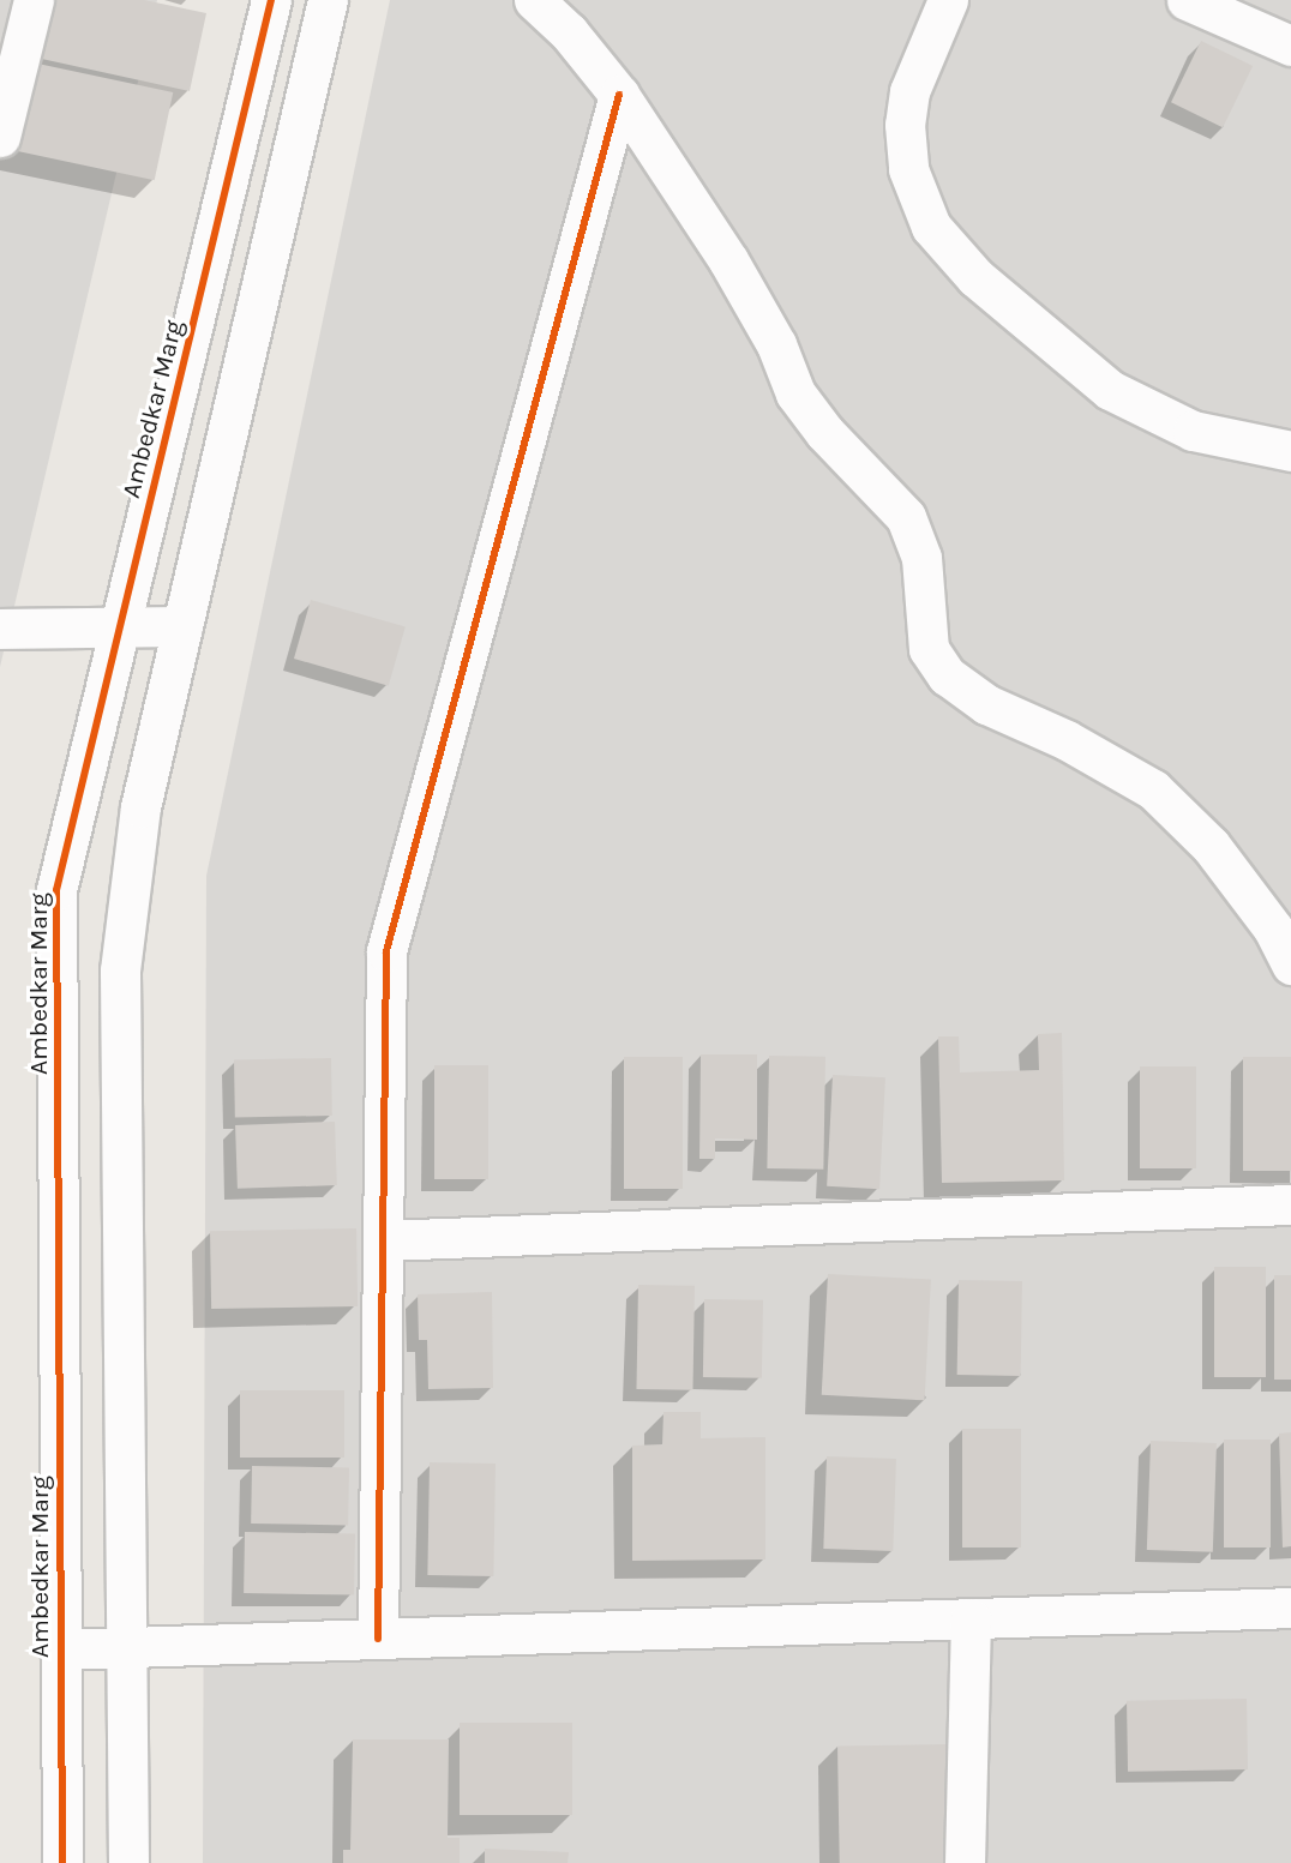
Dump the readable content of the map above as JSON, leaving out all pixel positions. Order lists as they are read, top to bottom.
{
  "streets": {
    "street": ["Ambedkar Marg"]
  }
}
